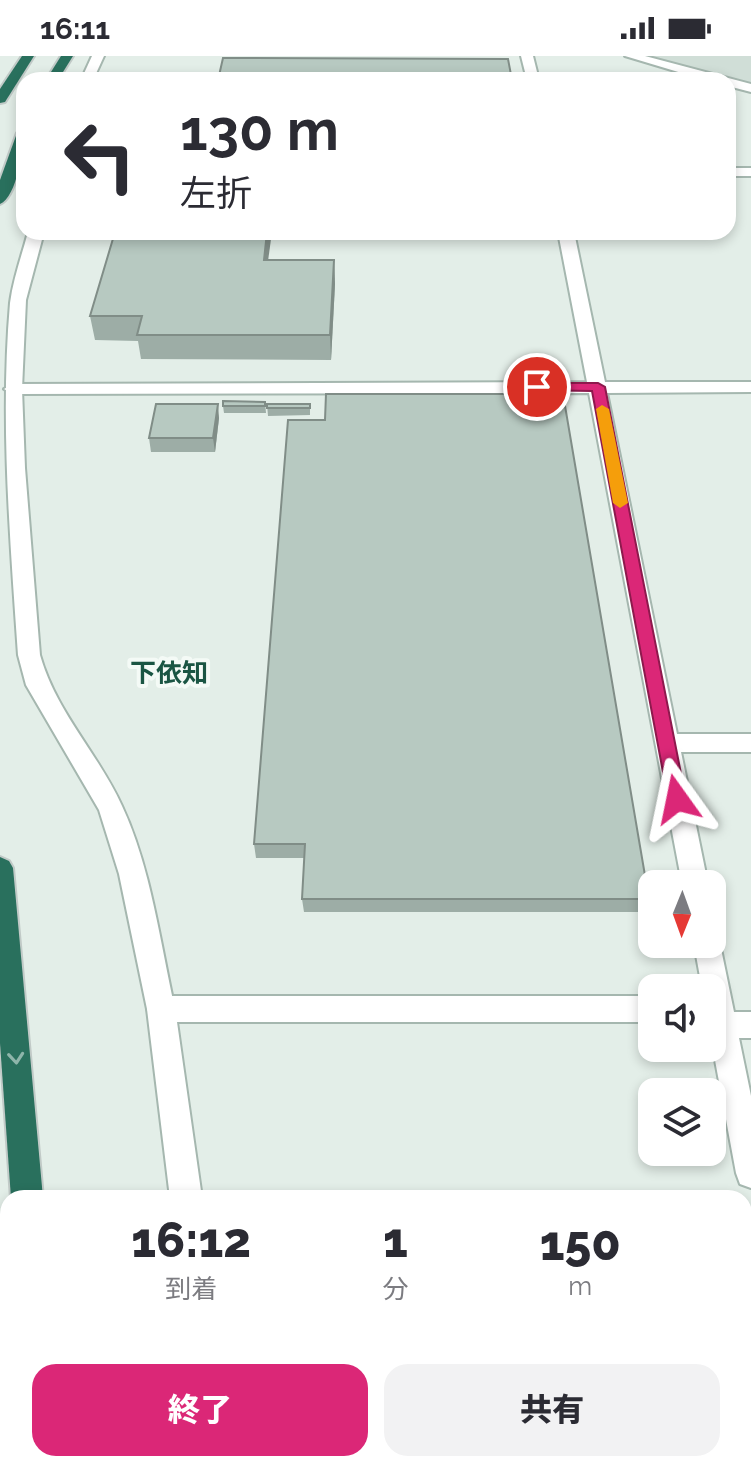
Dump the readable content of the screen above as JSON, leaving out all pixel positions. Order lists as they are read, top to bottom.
{
  "districts": ["下依知"],
  "north": "bottom",
  "page": {
    "status": "16:11",
    "turn": ["130 m", "左折"],
    "eta": [
      "16:12",
      "到着",
      "1",
      "分",
      "150",
      "m"
    ],
    "buttons": ["終了", "共有"]
  }
}
